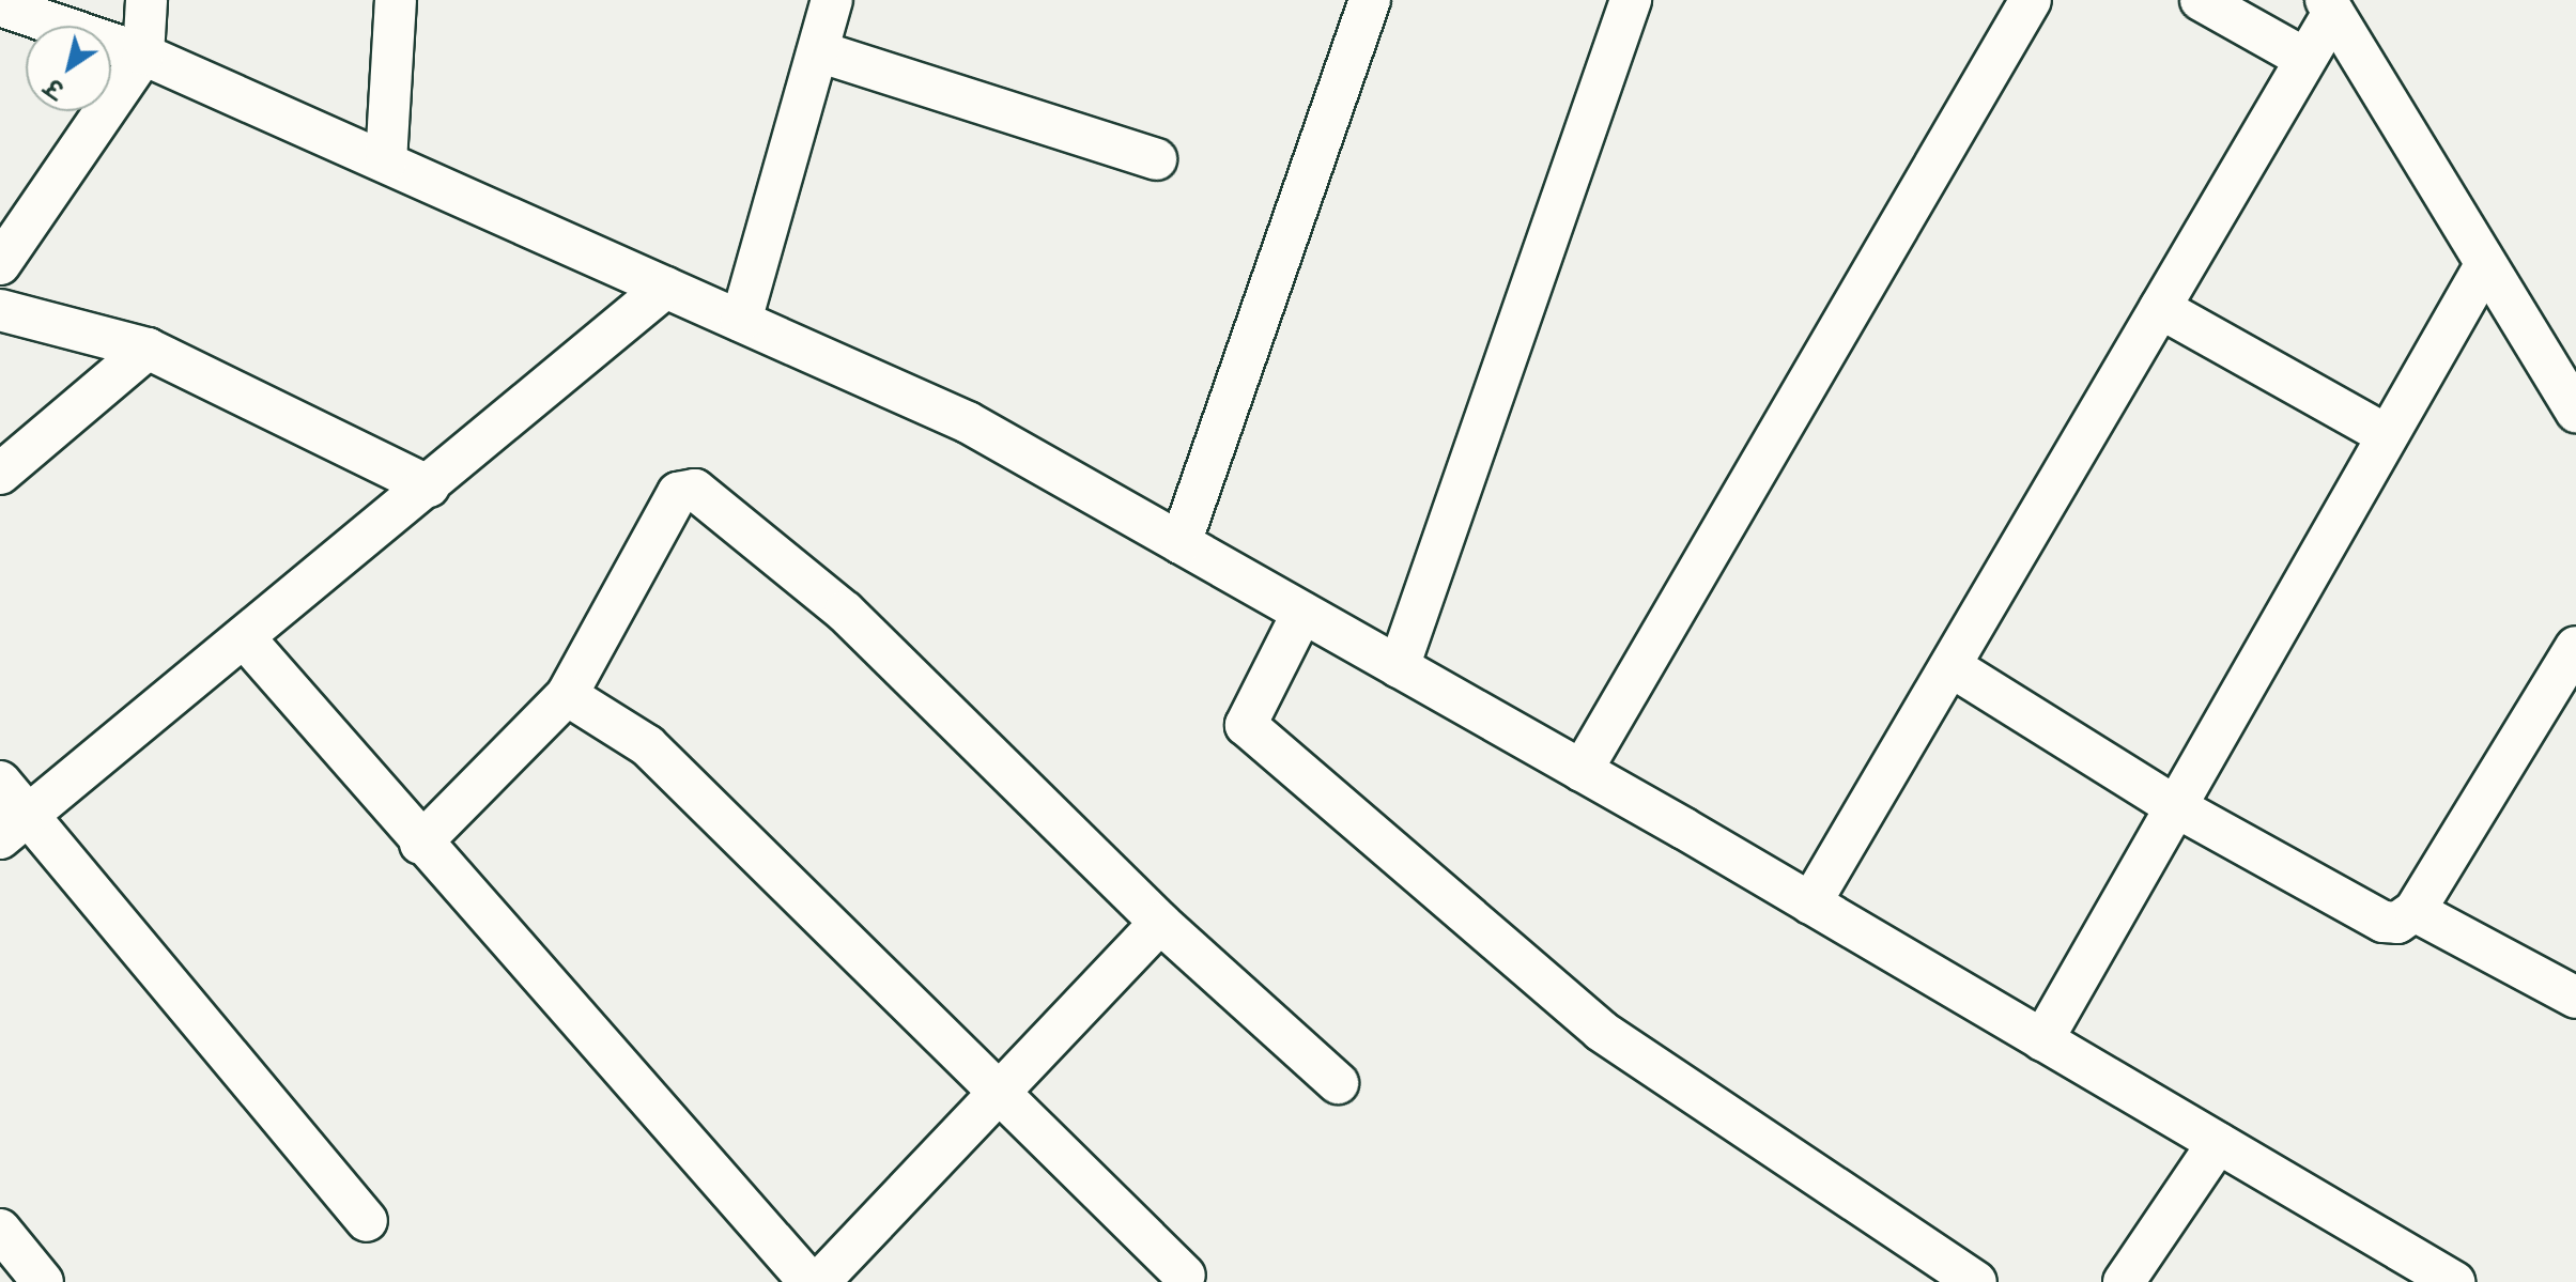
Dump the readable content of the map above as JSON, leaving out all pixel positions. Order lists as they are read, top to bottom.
{
  "north": "bottom left"
}
